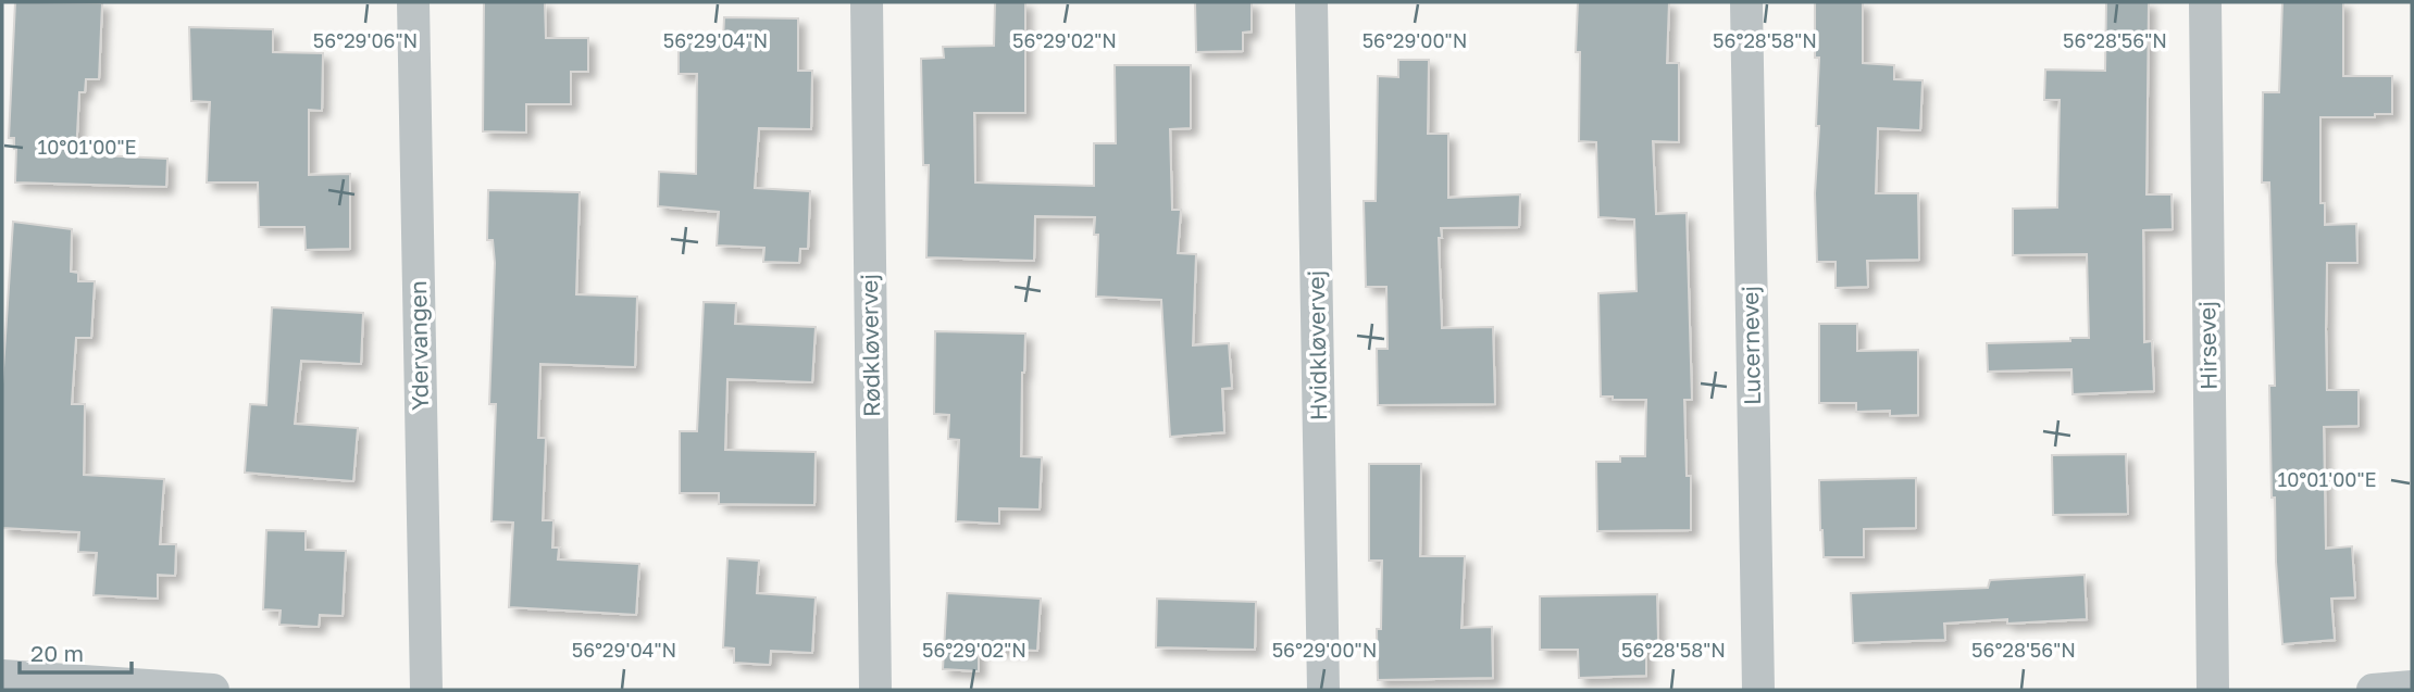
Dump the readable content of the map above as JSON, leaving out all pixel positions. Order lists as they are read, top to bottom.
{
  "streets": {
    "street": [
      "Ydervangen",
      "Rødkløvervej",
      "Hvidkløvervej",
      "Lucernevej",
      "Hirsevej"
    ]
  },
  "scale_bar": "20 m",
  "coordinates": [
    "56°29'06\"N",
    "56°29'04\"N",
    "56°29'02\"N",
    "56°29'00\"N",
    "56°28'58\"N",
    "56°28'56\"N",
    "10°01'00\"E"
  ]
}
